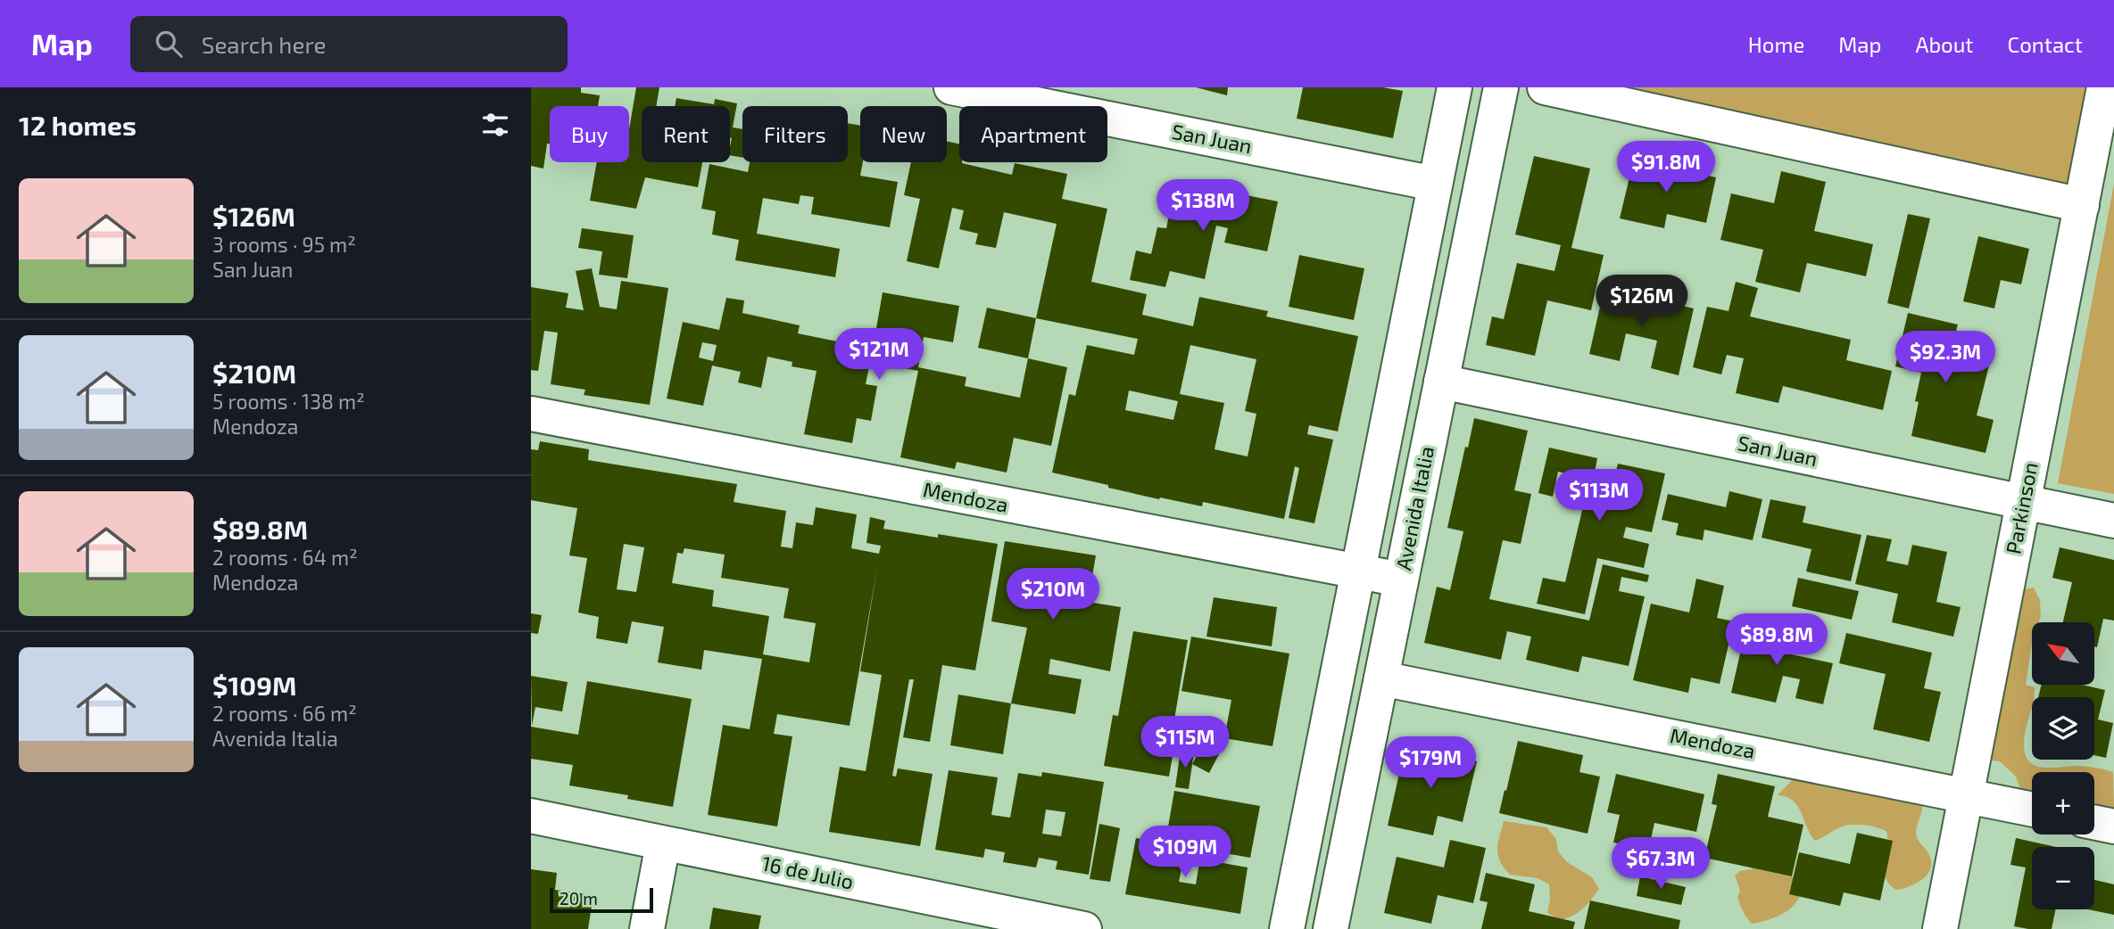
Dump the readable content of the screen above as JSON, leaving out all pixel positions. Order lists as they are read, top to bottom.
{
  "streets": {
    "street": [
      "San Juan",
      "Mendoza",
      "Avenida Italia",
      "Parkinson",
      "16 de Julio"
    ]
  },
  "crossings": [
    ["San Juan", "Avenida Italia"],
    ["San Juan", "Parkinson"],
    ["Mendoza", "Avenida Italia"],
    ["Mendoza", "Parkinson"]
  ],
  "scale_bar": "20 m",
  "north": "top left",
  "page": {
    "header": "Map",
    "search": "Search here",
    "nav": [
      "Home",
      "Map",
      "About",
      "Contact"
    ],
    "heading": "12 homes",
    "chip": [
      "Buy",
      "Rent",
      "Filters",
      "New",
      "Apartment"
    ],
    "price": [
      "$91.8M",
      "$138M",
      "$126M",
      "$121M",
      "$92.3M",
      "$113M",
      "$210M",
      "$89.8M",
      "$115M",
      "$179M",
      "$109M",
      "$67.3M"
    ],
    "list": [
      {
        "name": "$126M",
        "note": "3 rooms · 95 m² · San Juan"
      },
      {
        "name": "$210M",
        "note": "5 rooms · 138 m² · Mendoza"
      },
      {
        "name": "$89.8M",
        "note": "2 rooms · 64 m² · Mendoza"
      },
      {
        "name": "$109M",
        "note": "2 rooms · 66 m² · Avenida Italia"
      }
    ],
    "map_buttons": ["+", "−"],
    "scale": "20 m"
  }
}
